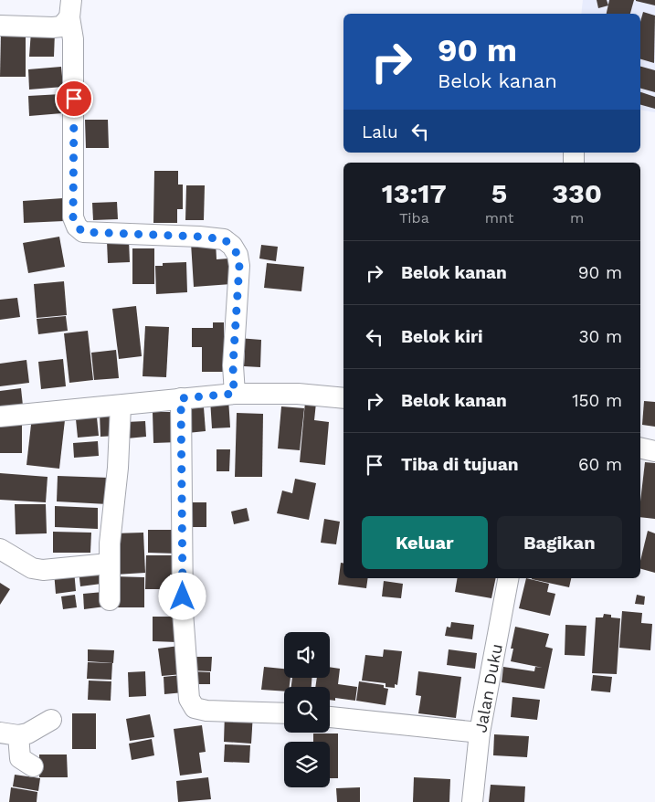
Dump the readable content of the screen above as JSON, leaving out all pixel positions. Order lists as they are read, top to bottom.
{
  "streets": {
    "street": ["Jalan Duku"]
  },
  "page": {
    "turn": ["90 m", "Belok kanan"],
    "then": "Lalu",
    "eta": [
      "13:17",
      "Tiba",
      "5",
      "mnt",
      "330",
      "m"
    ],
    "list": [
      {
        "name": "Belok kanan",
        "value": "90 m"
      },
      {
        "name": "Belok kiri",
        "value": "30 m"
      },
      {
        "name": "Belok kanan",
        "value": "150 m"
      },
      {
        "name": "Tiba di tujuan",
        "value": "60 m"
      }
    ],
    "buttons": ["Keluar", "Bagikan"]
  }
}
